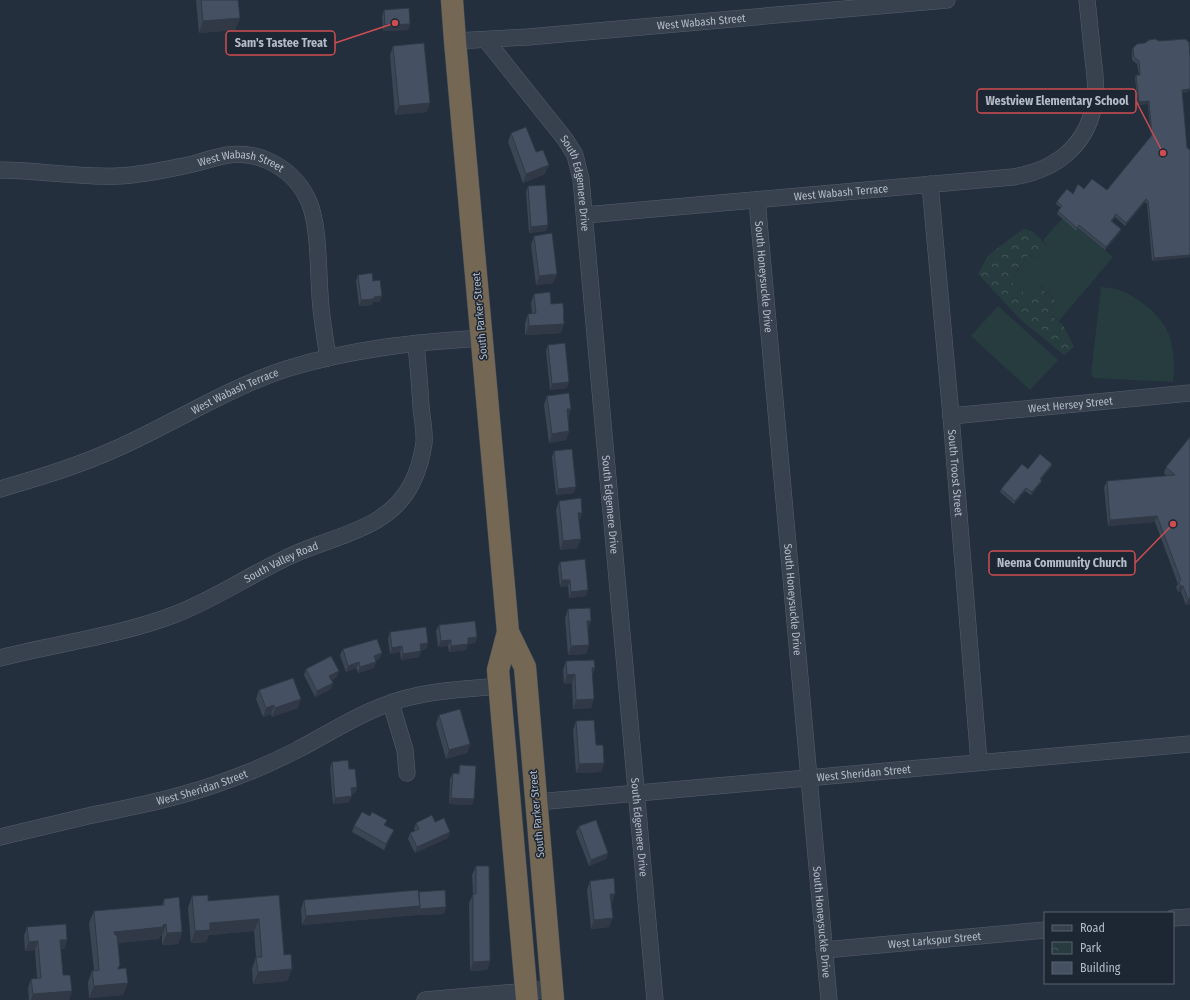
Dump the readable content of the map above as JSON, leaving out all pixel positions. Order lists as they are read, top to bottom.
{
  "streets": {
    "highway": ["South Parker Street"],
    "street": [
      "West Wabash Street",
      "South Edgemere Drive",
      "West Wabash Terrace",
      "South Honeysuckle Drive",
      "West Hersey Street",
      "South Troost Street",
      "South Valley Road",
      "West Sheridan Street",
      "West Larkspur Street"
    ]
  },
  "crossings": [
    ["West Wabash Street", "South Edgemere Drive"],
    ["West Wabash Street", "West Wabash Terrace"],
    ["West Wabash Street", "South Parker Street"],
    ["South Edgemere Drive", "West Wabash Terrace"],
    ["South Edgemere Drive", "West Sheridan Street"],
    ["West Wabash Terrace", "South Honeysuckle Drive"],
    ["West Wabash Terrace", "South Parker Street"],
    ["West Wabash Terrace", "South Troost Street"],
    ["West Wabash Terrace", "South Valley Road"],
    ["South Honeysuckle Drive", "West Sheridan Street"],
    ["South Honeysuckle Drive", "West Larkspur Street"],
    ["South Parker Street", "West Sheridan Street"],
    ["West Hersey Street", "South Troost Street"],
    ["South Troost Street", "West Sheridan Street"]
  ],
  "places": ["Sam's Tastee Treat", "Westview Elementary School", "Neema Community Church"],
  "legend": ["Road", "Park", "Building"]
}
